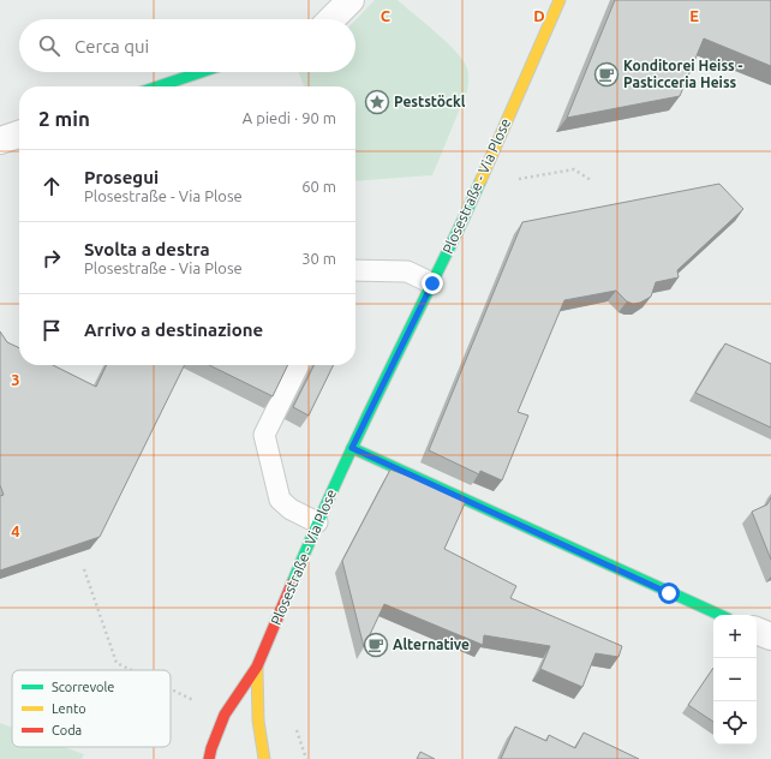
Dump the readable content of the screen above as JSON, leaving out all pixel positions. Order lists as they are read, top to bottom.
{
  "streets": {
    "street": ["Plosestraße - Via Plose"]
  },
  "places": {
    "cafe": ["Konditorei Heiss - Pasticceria Heiss", "Alternative"],
    "place": ["Peststöckl"]
  },
  "legend": ["Scorrevole", "Lento", "Coda"],
  "page": {
    "search": "Cerca qui",
    "heading": ["2 min", "A piedi · 90 m"],
    "list": [
      ["Prosegui", "Plosestraße - Via Plose", "60 m"],
      ["Svolta a destra", "Plosestraße - Via Plose", "30 m"],
      "Arrivo a destinazione"
    ],
    "map_buttons": ["+", "−"]
  },
  "grid": {
    "columns": ["C", "D", "E"],
    "rows": ["3", "4"]
  }
}
